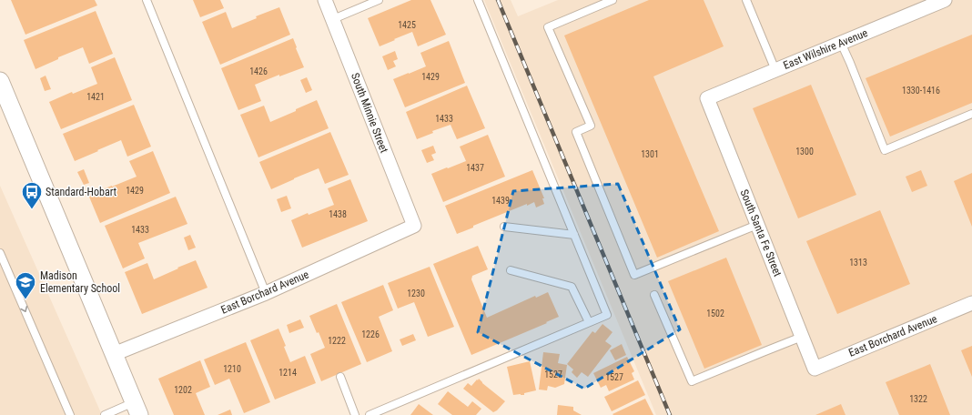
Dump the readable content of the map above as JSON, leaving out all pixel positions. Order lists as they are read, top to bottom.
{
  "streets": {
    "street": [
      "East Wilshire Avenue",
      "South Minnie Street",
      "South Santa Fe Street",
      "East Borchard Avenue"
    ]
  },
  "crossings": [
    ["East Wilshire Avenue", "South Santa Fe Street"],
    ["South Minnie Street", "East Borchard Avenue"],
    ["South Santa Fe Street", "East Borchard Avenue"]
  ],
  "places": {
    "bus stop": ["Standard-Hobart"],
    "school or university": ["Madison Elementary School"]
  },
  "house_numbers": [
    "1425",
    "1426",
    "1429",
    "1330-1416",
    "1421",
    "1433",
    "1300",
    "1301",
    "1437",
    "1429",
    "1439",
    "1438",
    "1433",
    "1313",
    "1230",
    "1502",
    "1226",
    "1222",
    "1210",
    "1214",
    "1527",
    "1527",
    "1202",
    "1322"
  ]
}
